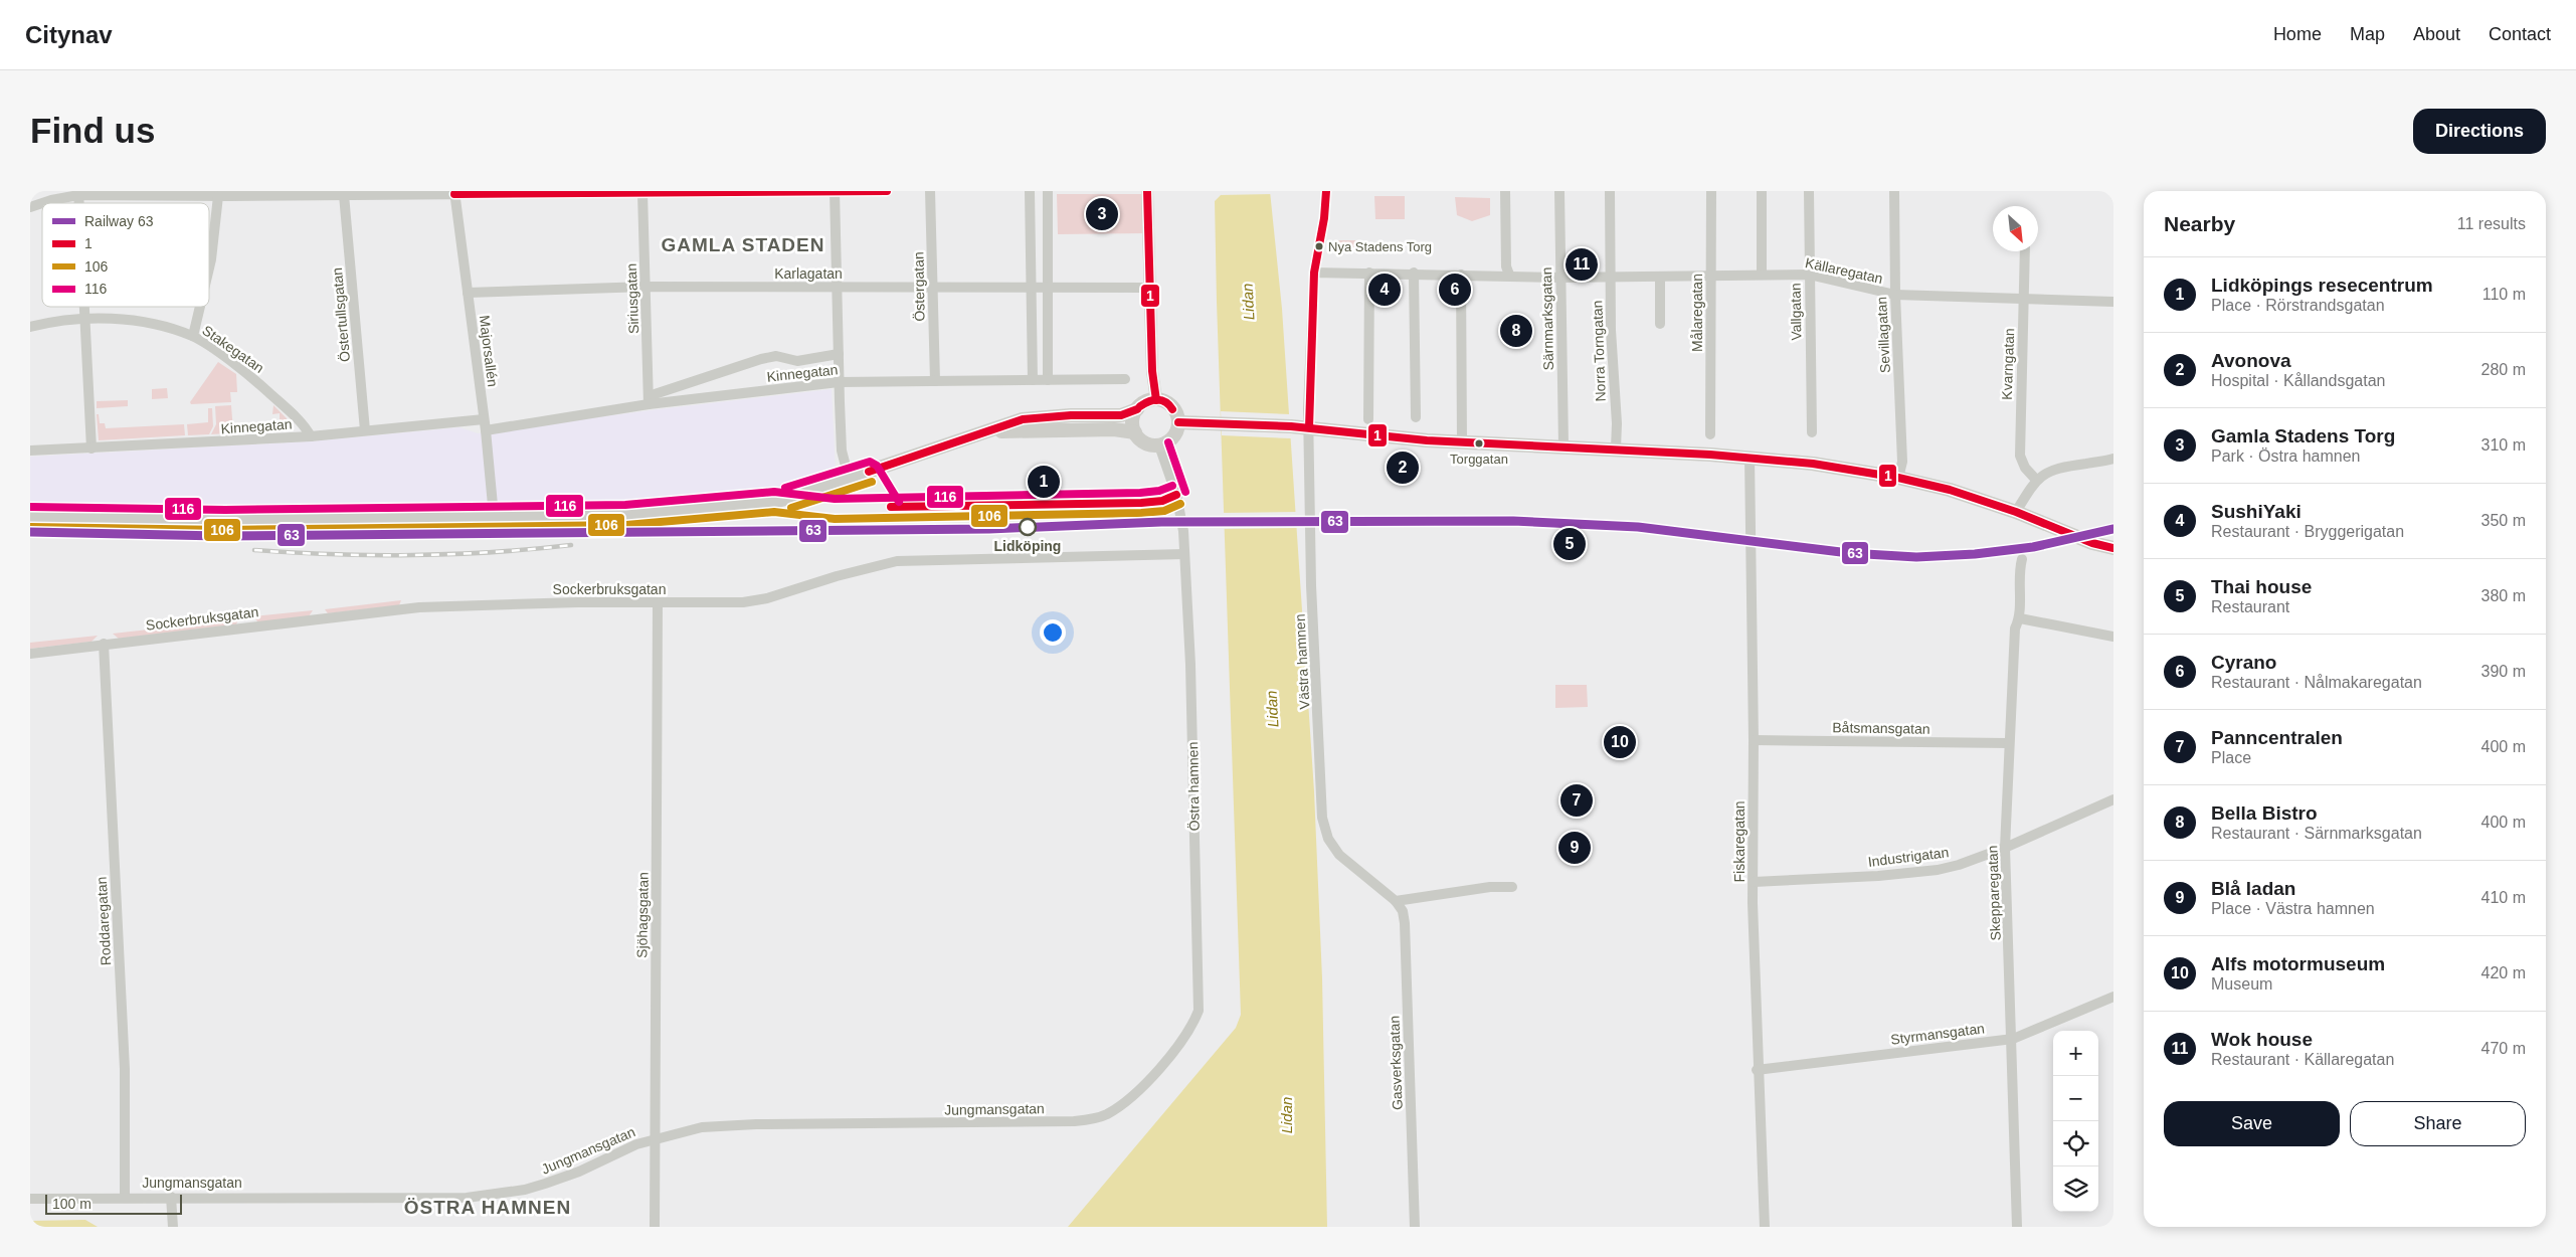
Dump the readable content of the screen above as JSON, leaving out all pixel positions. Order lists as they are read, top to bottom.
{
  "streets": {
    "street": [
      "Källaregatan",
      "Karlagatan",
      "Östergatan",
      "Siriusgatan",
      "Vallgatan",
      "Målaregatan",
      "Östertullsgatan",
      "Särnmarksgatan",
      "Sevillagatan",
      "Stakegatan",
      "Majorsallén",
      "Norra Torngatan",
      "Kvarngatan",
      "Kinnegatan",
      "Sockerbruksgatan",
      "Västra hamnen",
      "Båtsmansgatan",
      "Östra hamnen",
      "Fiskaregatan",
      "Industrigatan",
      "Skepparegatan",
      "Sjöhagsgatan",
      "Roddaregatan",
      "Styrmansgatan",
      "Gasverksgatan",
      "Jungmansgatan"
    ]
  },
  "crossings": [
    ["Källaregatan", "Vallgatan"],
    ["Källaregatan", "Målaregatan"],
    ["Källaregatan", "Särnmarksgatan"],
    ["Källaregatan", "Sevillagatan"],
    ["Källaregatan", "Norra Torngatan"],
    ["Källaregatan", "Kvarngatan"],
    ["Karlagatan", "Östergatan"],
    ["Karlagatan", "Siriusgatan"],
    ["Karlagatan", "Majorsallén"],
    ["Östergatan", "Kinnegatan"],
    ["Siriusgatan", "Kinnegatan"],
    ["Östertullsgatan", "Kinnegatan"],
    ["Stakegatan", "Kinnegatan"],
    ["Majorsallén", "Kinnegatan"],
    ["Sockerbruksgatan", "Östra hamnen"],
    ["Sockerbruksgatan", "Sjöhagsgatan"],
    ["Sockerbruksgatan", "Roddaregatan"],
    ["Västra hamnen", "Gasverksgatan"],
    ["Båtsmansgatan", "Fiskaregatan"],
    ["Båtsmansgatan", "Skepparegatan"],
    ["Östra hamnen", "Jungmansgatan"],
    ["Fiskaregatan", "Industrigatan"],
    ["Fiskaregatan", "Styrmansgatan"],
    ["Industrigatan", "Skepparegatan"],
    ["Skepparegatan", "Styrmansgatan"],
    ["Sjöhagsgatan", "Jungmansgatan"],
    ["Roddaregatan", "Jungmansgatan"]
  ],
  "districts": ["GAMLA STADEN", "ÖSTRA HAMNEN"],
  "water": ["Lidan"],
  "places": ["Nya Stadens Torg", "Torggatan", "Lidköping"],
  "lines": [
    "transit line 1",
    "transit line 116",
    "transit line 106",
    "rail line 63"
  ],
  "legend": [
    "Railway 63",
    "1",
    "106",
    "116"
  ],
  "scale_bar": "100 m",
  "north": "bottom right",
  "page": {
    "header": "Citynav",
    "nav": [
      "Home",
      "Map",
      "About",
      "Contact"
    ],
    "buttons": [
      "Directions",
      ["Save", "Share"]
    ],
    "title": "Find us",
    "heading": ["Nearby", "11 results"],
    "pins": [
      "3",
      "11",
      "4",
      "6",
      "8",
      "2",
      "1",
      "5",
      "10",
      "7",
      "9"
    ],
    "list": [
      {
        "mark": "1",
        "name": "Lidköpings resecentrum",
        "note": "Place · Rörstrandsgatan",
        "value": "110 m"
      },
      {
        "mark": "2",
        "name": "Avonova",
        "note": "Hospital · Kållandsgatan",
        "value": "280 m"
      },
      {
        "mark": "3",
        "name": "Gamla Stadens Torg",
        "note": "Park · Östra hamnen",
        "value": "310 m"
      },
      {
        "mark": "4",
        "name": "SushiYaki",
        "note": "Restaurant · Bryggerigatan",
        "value": "350 m"
      },
      {
        "mark": "5",
        "name": "Thai house",
        "note": "Restaurant",
        "value": "380 m"
      },
      {
        "mark": "6",
        "name": "Cyrano",
        "note": "Restaurant · Nålmakaregatan",
        "value": "390 m"
      },
      {
        "mark": "7",
        "name": "Panncentralen",
        "note": "Place",
        "value": "400 m"
      },
      {
        "mark": "8",
        "name": "Bella Bistro",
        "note": "Restaurant · Särnmarksgatan",
        "value": "400 m"
      },
      {
        "mark": "9",
        "name": "Blå ladan",
        "note": "Place · Västra hamnen",
        "value": "410 m"
      },
      {
        "mark": "10",
        "name": "Alfs motormuseum",
        "note": "Museum",
        "value": "420 m"
      },
      {
        "mark": "11",
        "name": "Wok house",
        "note": "Restaurant · Källaregatan",
        "value": "470 m"
      }
    ],
    "map_buttons": ["+", "−"],
    "scale": "100 m"
  }
}
